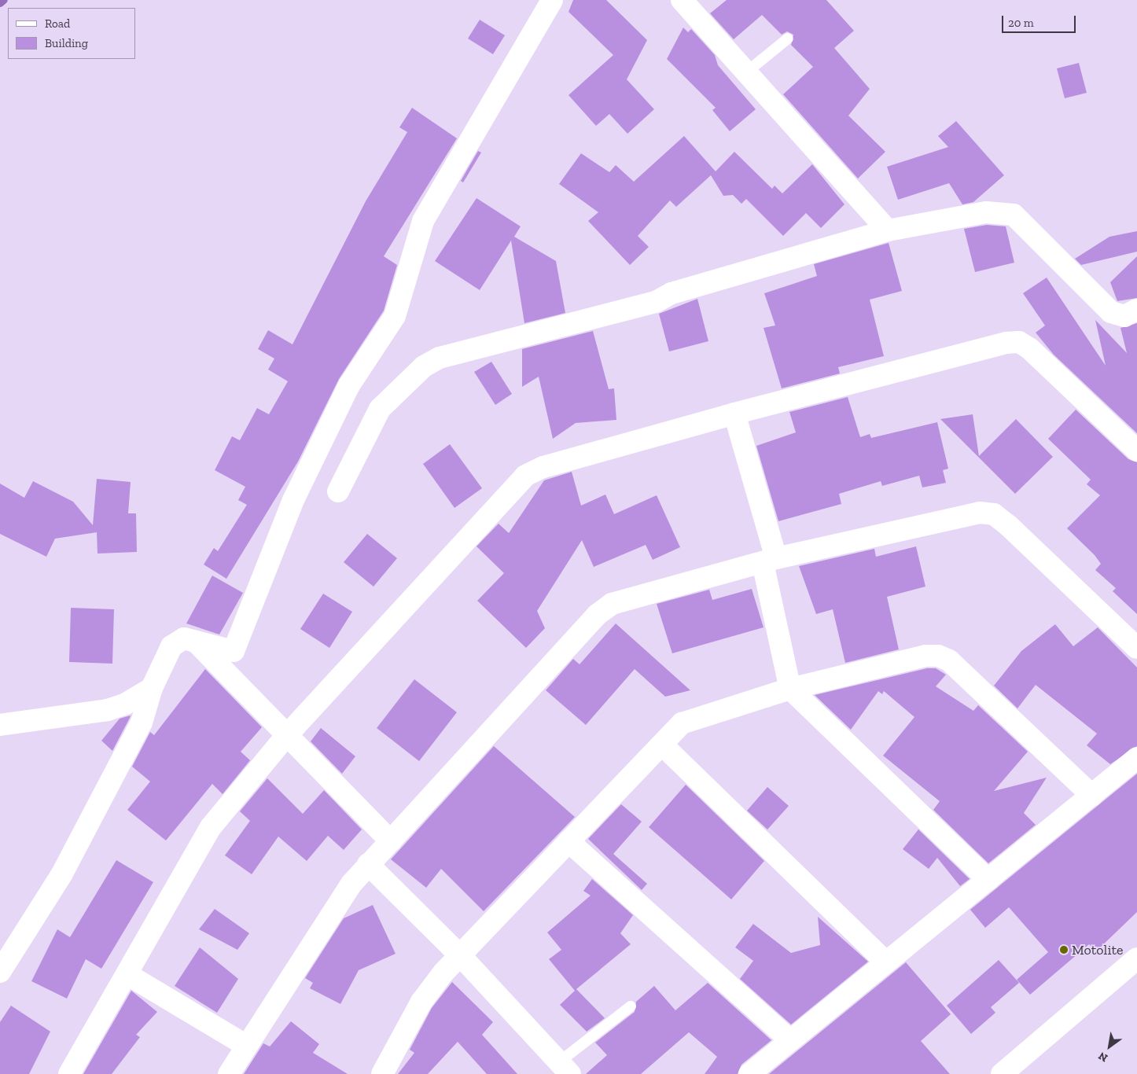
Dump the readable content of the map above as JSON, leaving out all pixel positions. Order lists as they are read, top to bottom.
{
  "places": ["Motolite"],
  "legend": ["Road", "Building"],
  "scale_bar": "20 m",
  "north": "bottom left"
}
